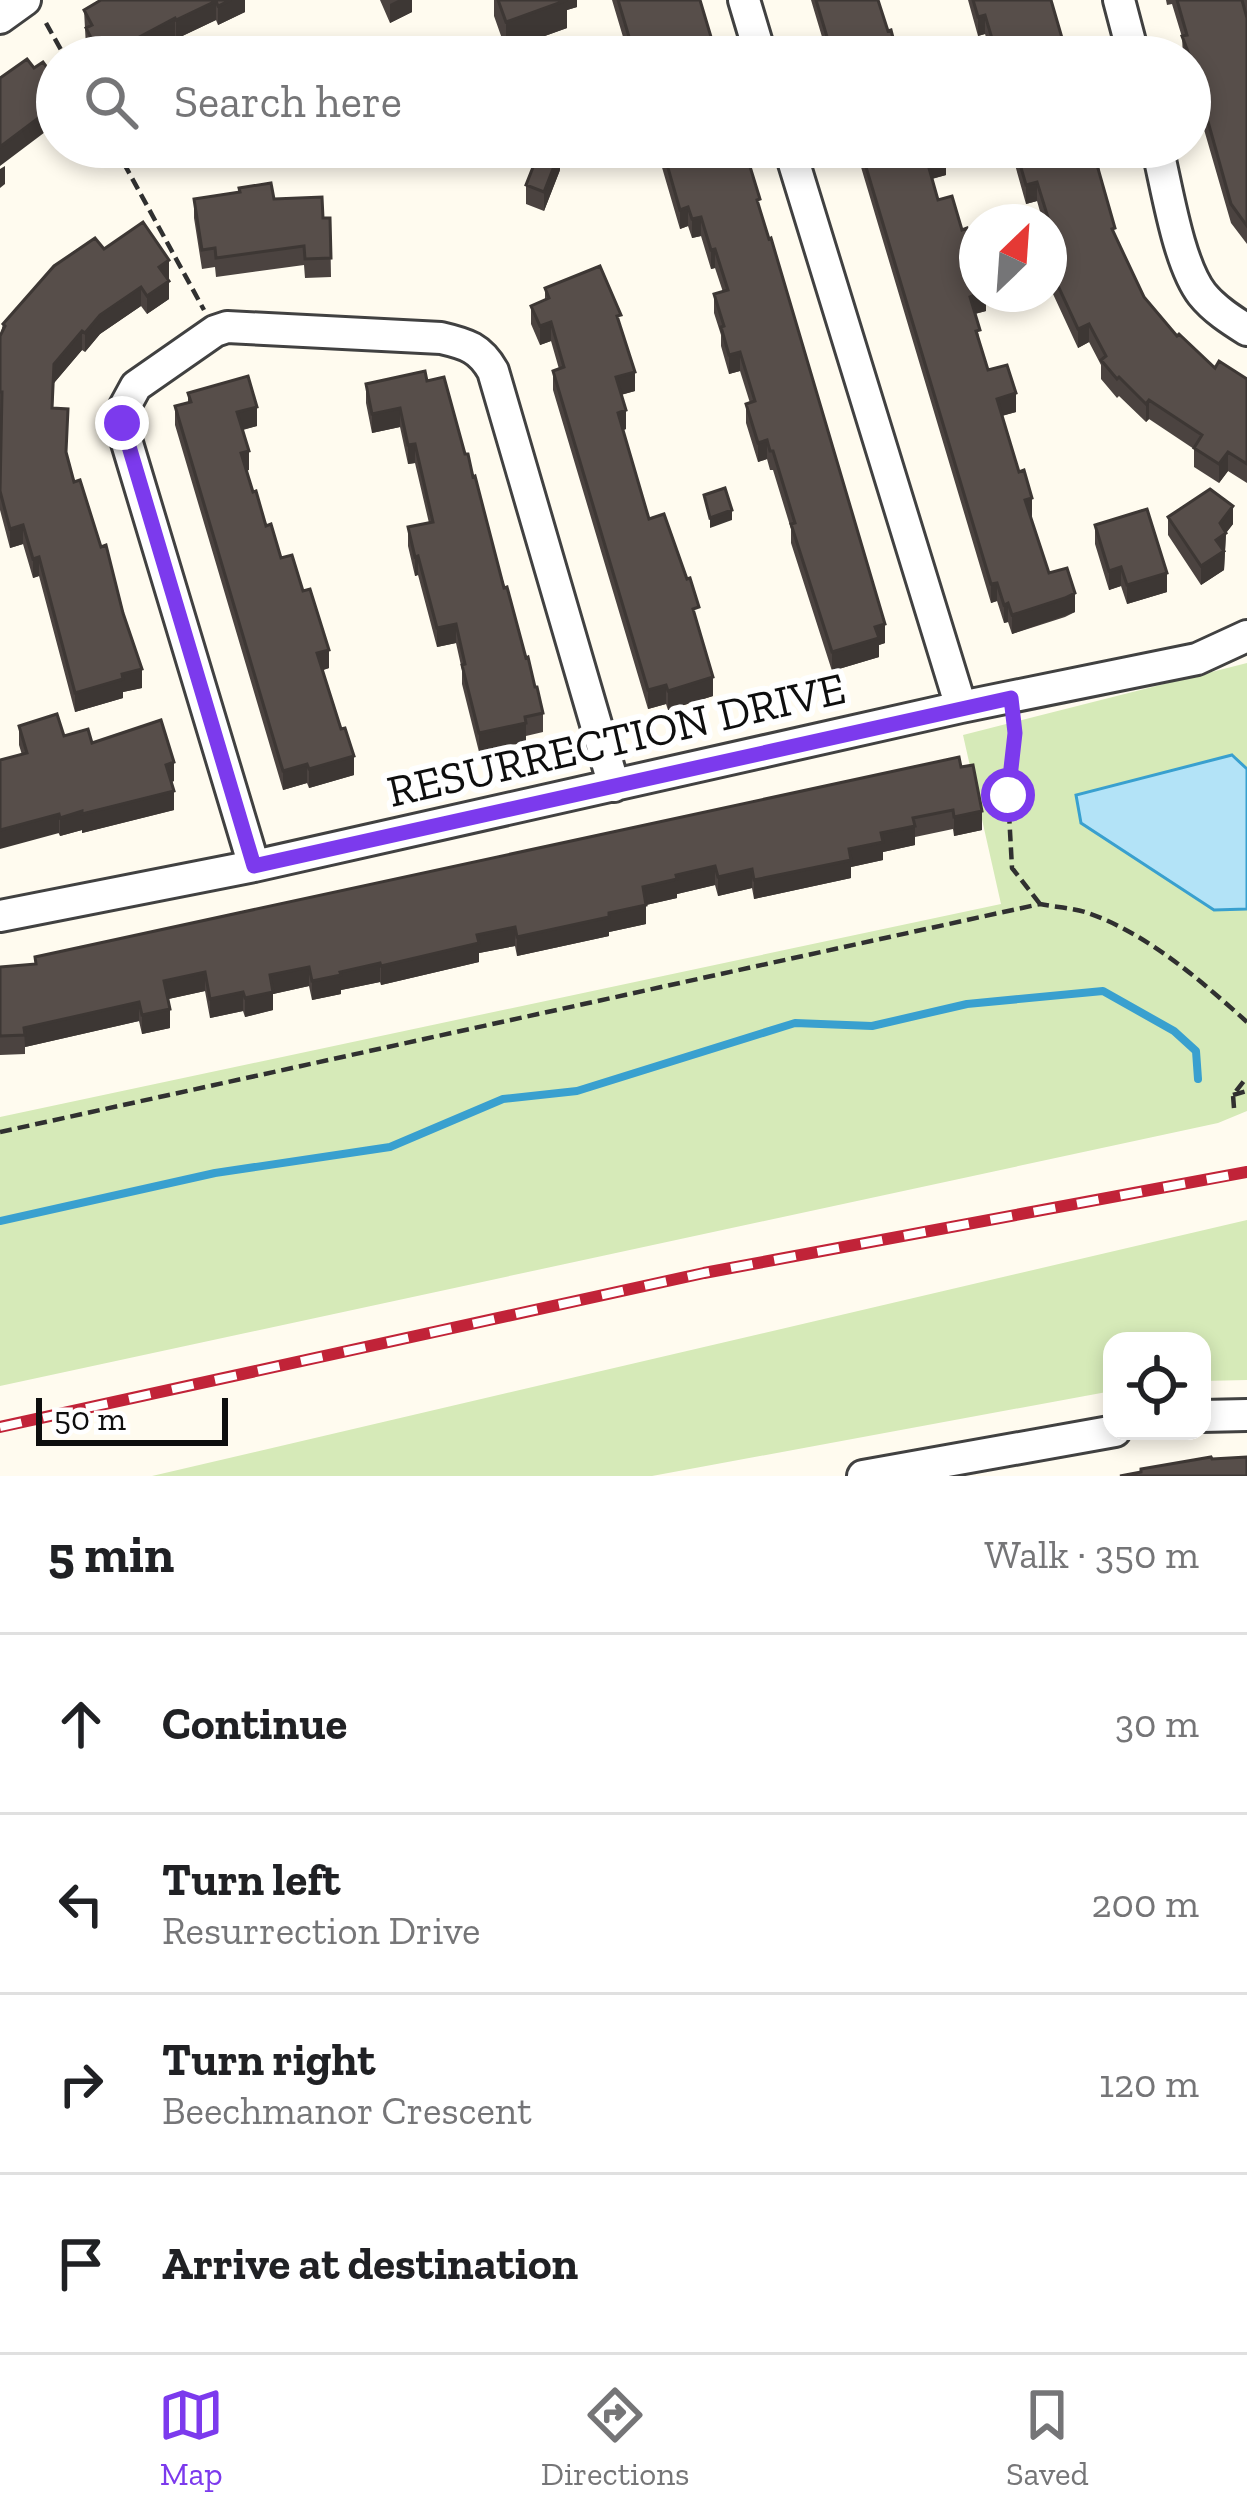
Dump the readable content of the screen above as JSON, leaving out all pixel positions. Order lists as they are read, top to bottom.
{
  "streets": {
    "street": ["RESURRECTION DRIVE"]
  },
  "scale_bar": "50 m",
  "north": "top right",
  "page": {
    "search": "Search here",
    "scale": "50 m",
    "heading": ["5 min", "Walk · 350 m"],
    "list": [
      ["Continue", "30 m"],
      ["Turn left", "Resurrection Drive", "200 m"],
      ["Turn right", "Beechmanor Crescent", "120 m"],
      "Arrive at destination"
    ],
    "nav": ["Map", "Directions", "Saved"]
  }
}
